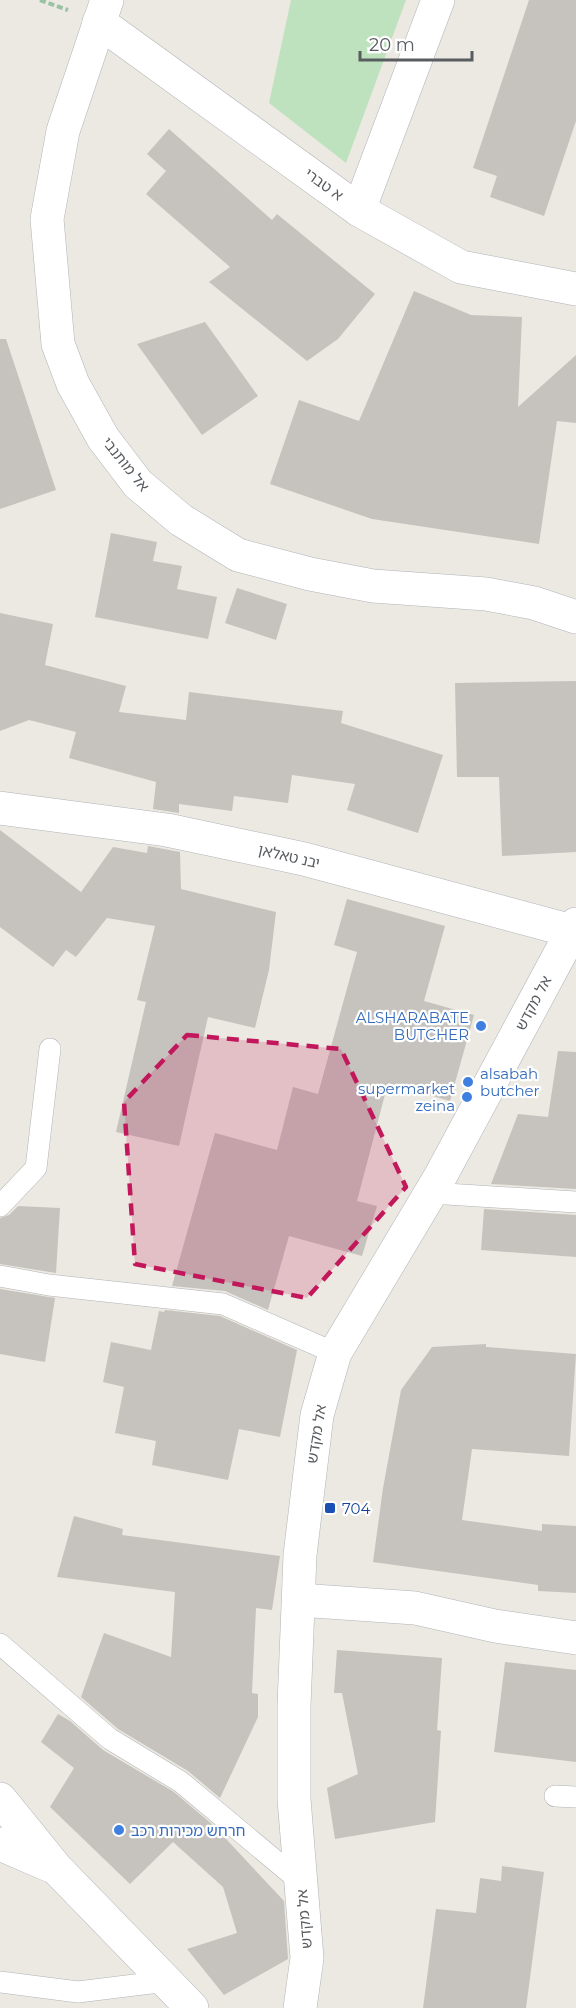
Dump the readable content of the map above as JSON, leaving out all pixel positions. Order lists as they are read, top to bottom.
{
  "streets": {
    "street": [
      "א טברי",
      "אל מותנבי",
      "יבנ טאלאן",
      "אל מקדש"
    ]
  },
  "crossings": [
    ["א טברי", "אל מותנבי"],
    ["יבנ טאלאן", "אל מקדש"]
  ],
  "places": {
    "other": [
      "ALSHARABATE BUTCHER",
      "alsabah butcher",
      "supermarket zeina",
      "חרחש מכירות רכב"
    ],
    "transit": ["704"]
  },
  "scale_bar": "20 m"
}
